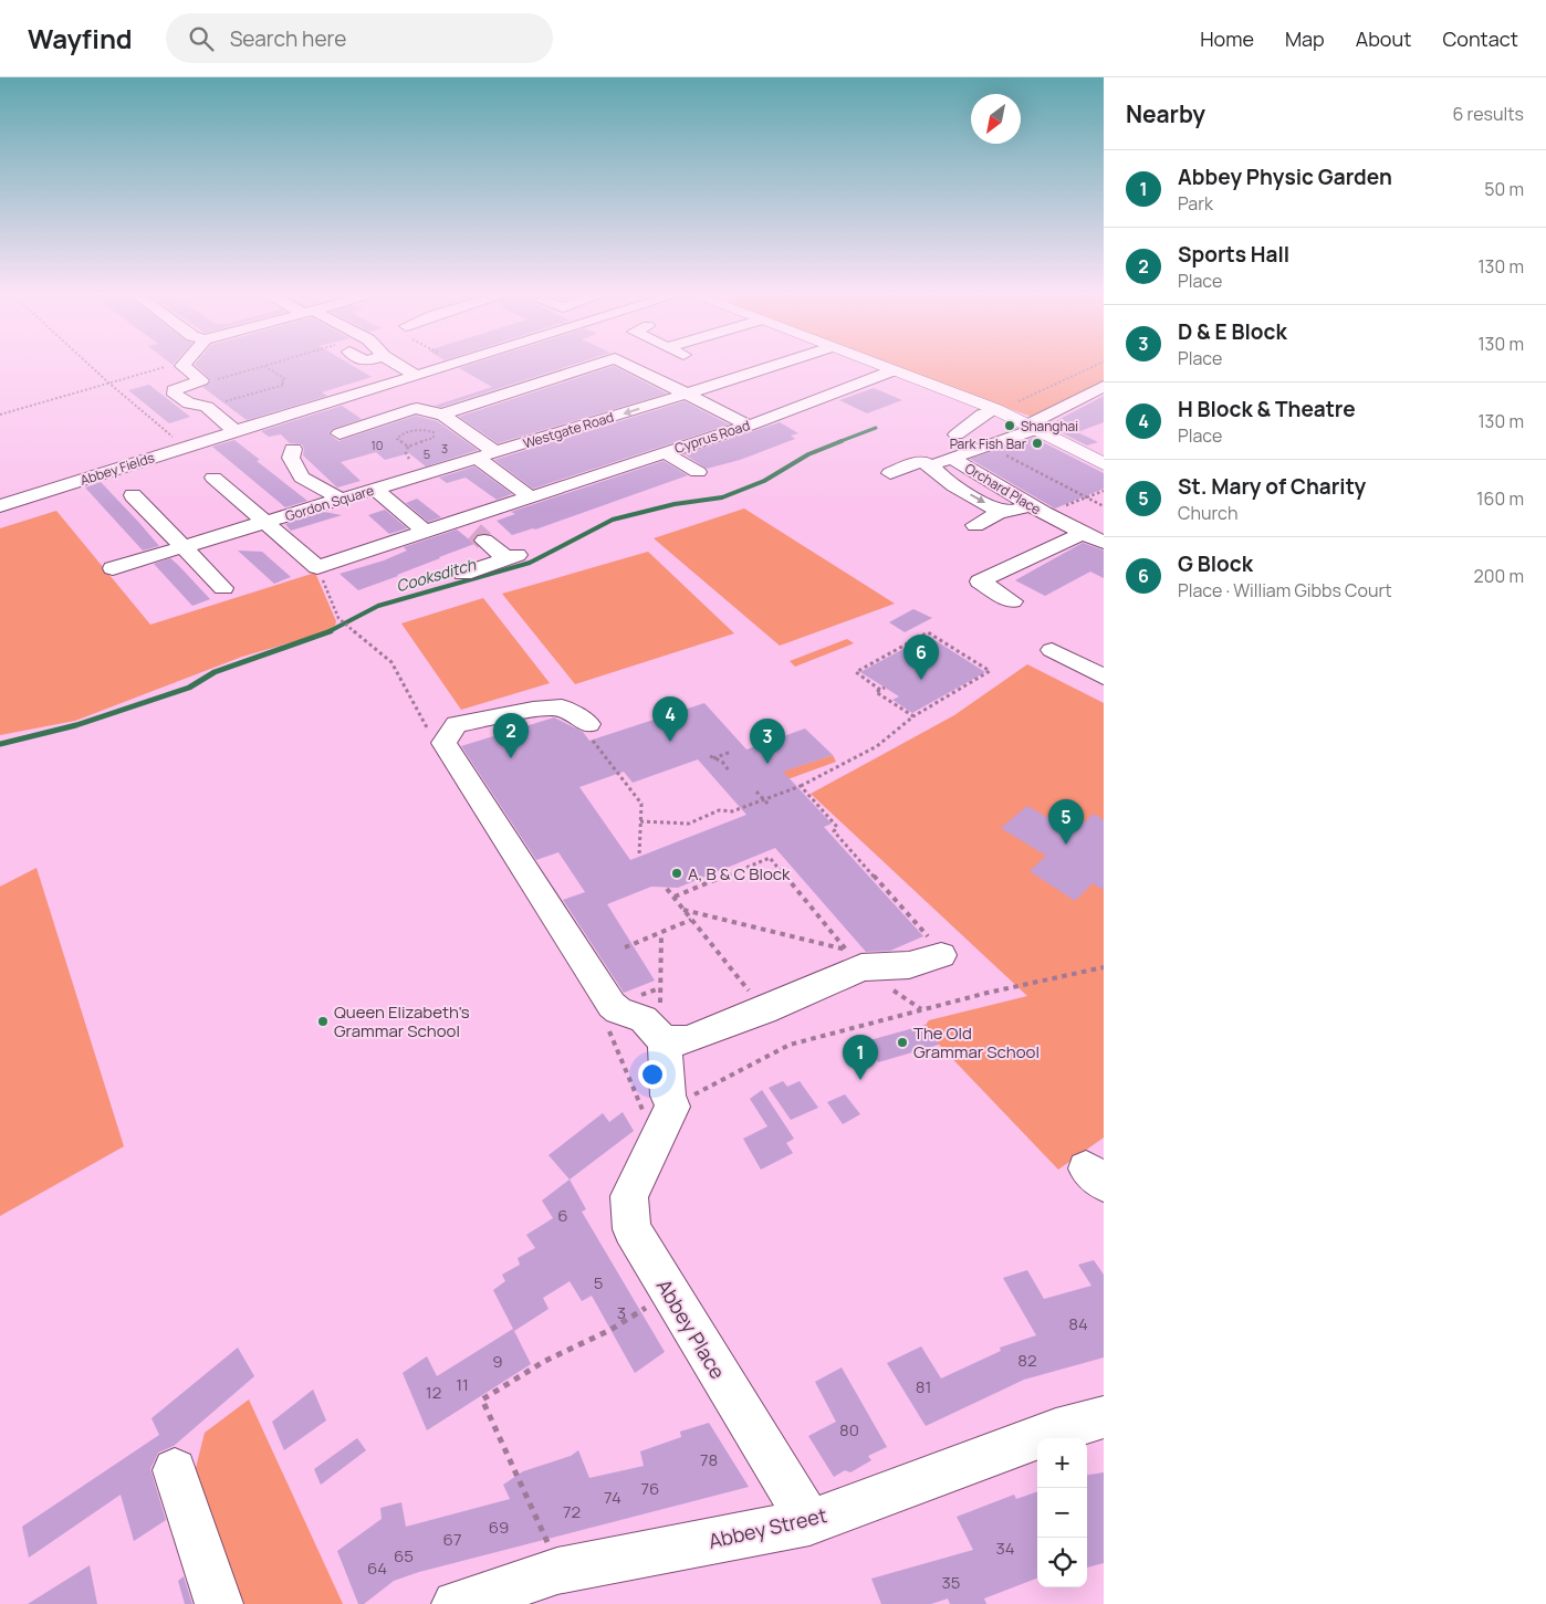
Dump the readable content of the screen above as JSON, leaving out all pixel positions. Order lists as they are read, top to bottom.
{
  "streets": {
    "street": [
      "Westgate Road",
      "Cyprus Road",
      "Abbey Fields",
      "Orchard Place",
      "Gordon Square",
      "Abbey Place",
      "Abbey Street"
    ]
  },
  "crossings": [
    ["Westgate Road", "Gordon Square"],
    ["Abbey Place", "Abbey Street"]
  ],
  "water": ["Cooksditch"],
  "places": [
    "Shanghai",
    "Park Fish Bar",
    "A, B & C Block",
    "Queen Elizabeth's Grammar School",
    "The Old Grammar School"
  ],
  "house_numbers": [
    "10",
    "3",
    "5",
    "6",
    "5",
    "3",
    "84",
    "82",
    "9",
    "11",
    "81",
    "12",
    "80",
    "78",
    "76",
    "74",
    "72",
    "69",
    "67",
    "34",
    "65",
    "64",
    "35"
  ],
  "north": "bottom left",
  "page": {
    "header": "Wayfind",
    "search": "Search here",
    "nav": [
      "Home",
      "Map",
      "About",
      "Contact"
    ],
    "heading": ["Nearby", "6 results"],
    "list": [
      {
        "mark": "1",
        "name": "Abbey Physic Garden",
        "note": "Park",
        "value": "50 m"
      },
      {
        "mark": "2",
        "name": "Sports Hall",
        "note": "Place",
        "value": "130 m"
      },
      {
        "mark": "3",
        "name": "D & E Block",
        "note": "Place",
        "value": "130 m"
      },
      {
        "mark": "4",
        "name": "H Block & Theatre",
        "note": "Place",
        "value": "130 m"
      },
      {
        "mark": "5",
        "name": "St. Mary of Charity",
        "note": "Church",
        "value": "160 m"
      },
      {
        "mark": "6",
        "name": "G Block",
        "note": "Place · William Gibbs Court",
        "value": "200 m"
      }
    ],
    "pins": [
      "6",
      "4",
      "2",
      "3",
      "5",
      "1"
    ],
    "map_buttons": ["+", "−"]
  }
}
